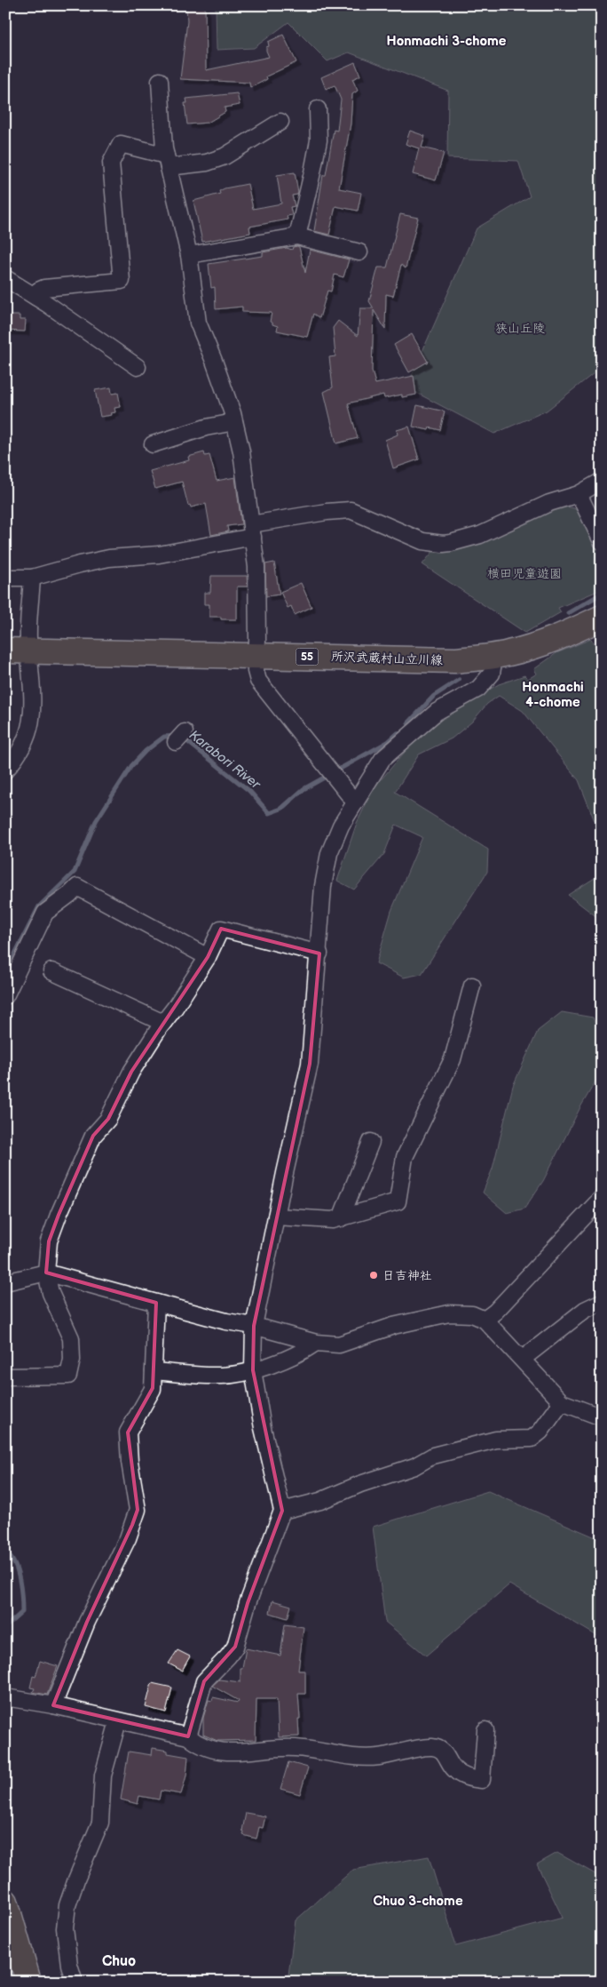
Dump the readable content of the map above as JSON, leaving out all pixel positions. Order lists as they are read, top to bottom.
{
  "streets": {
    "main road": ["55", "所沢武蔵村山立川線"]
  },
  "districts": [
    "Honmachi 3-chome",
    "Honmachi 4-chome",
    "Chuo 3-chome",
    "Chuo"
  ],
  "water": ["Karabori River"],
  "parks": ["狭山丘陵", "横田児童遊園"],
  "places": ["日吉神社"]
}
